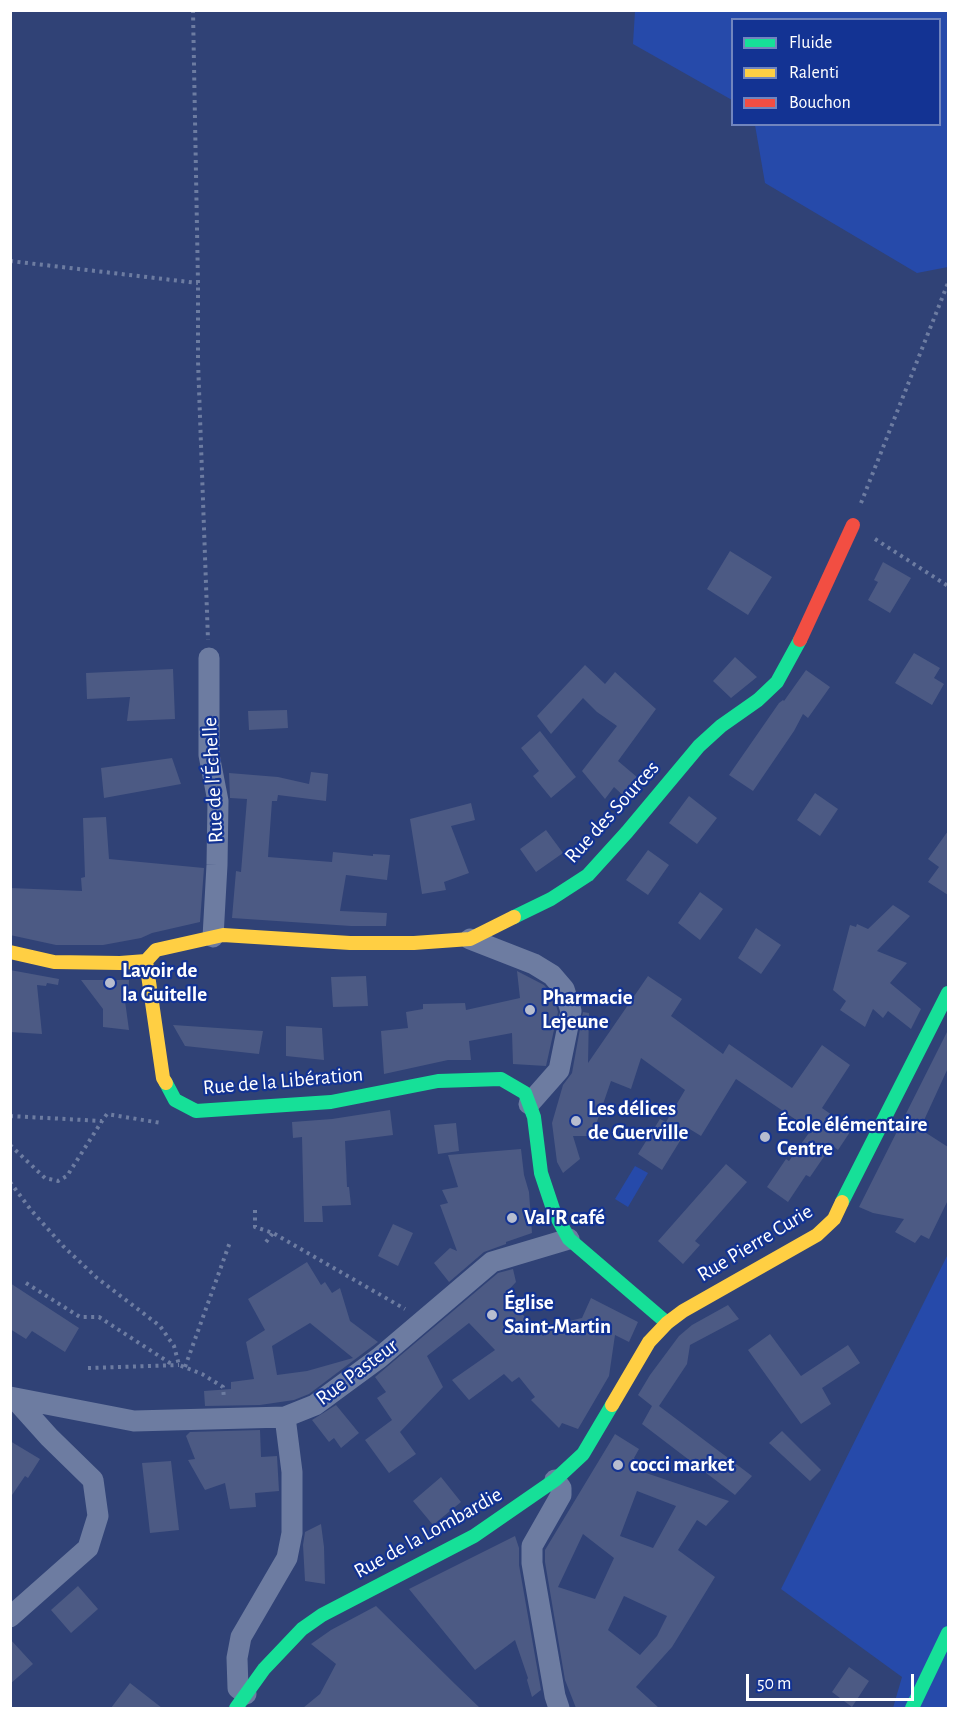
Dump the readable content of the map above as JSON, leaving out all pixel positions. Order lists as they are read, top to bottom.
{
  "streets": {
    "street": [
      "Rue de l'Échelle",
      "Rue des Sources",
      "Rue de la Libération",
      "Rue Pierre Curie",
      "Rue Pasteur",
      "Rue de la Lombardie"
    ]
  },
  "crossings": [
    ["Rue de l'Échelle", "Rue des Sources"],
    ["Rue Pierre Curie", "Rue de la Lombardie"]
  ],
  "places": [
    "Lavoir de la Guitelle",
    "Pharmacie Lejeune",
    "Les délices de Guerville",
    "École élémentaire Centre",
    "Val'R café",
    "Église Saint-Martin",
    "cocci market"
  ],
  "legend": ["Fluide", "Ralenti", "Bouchon"],
  "scale_bar": "50 m"
}
